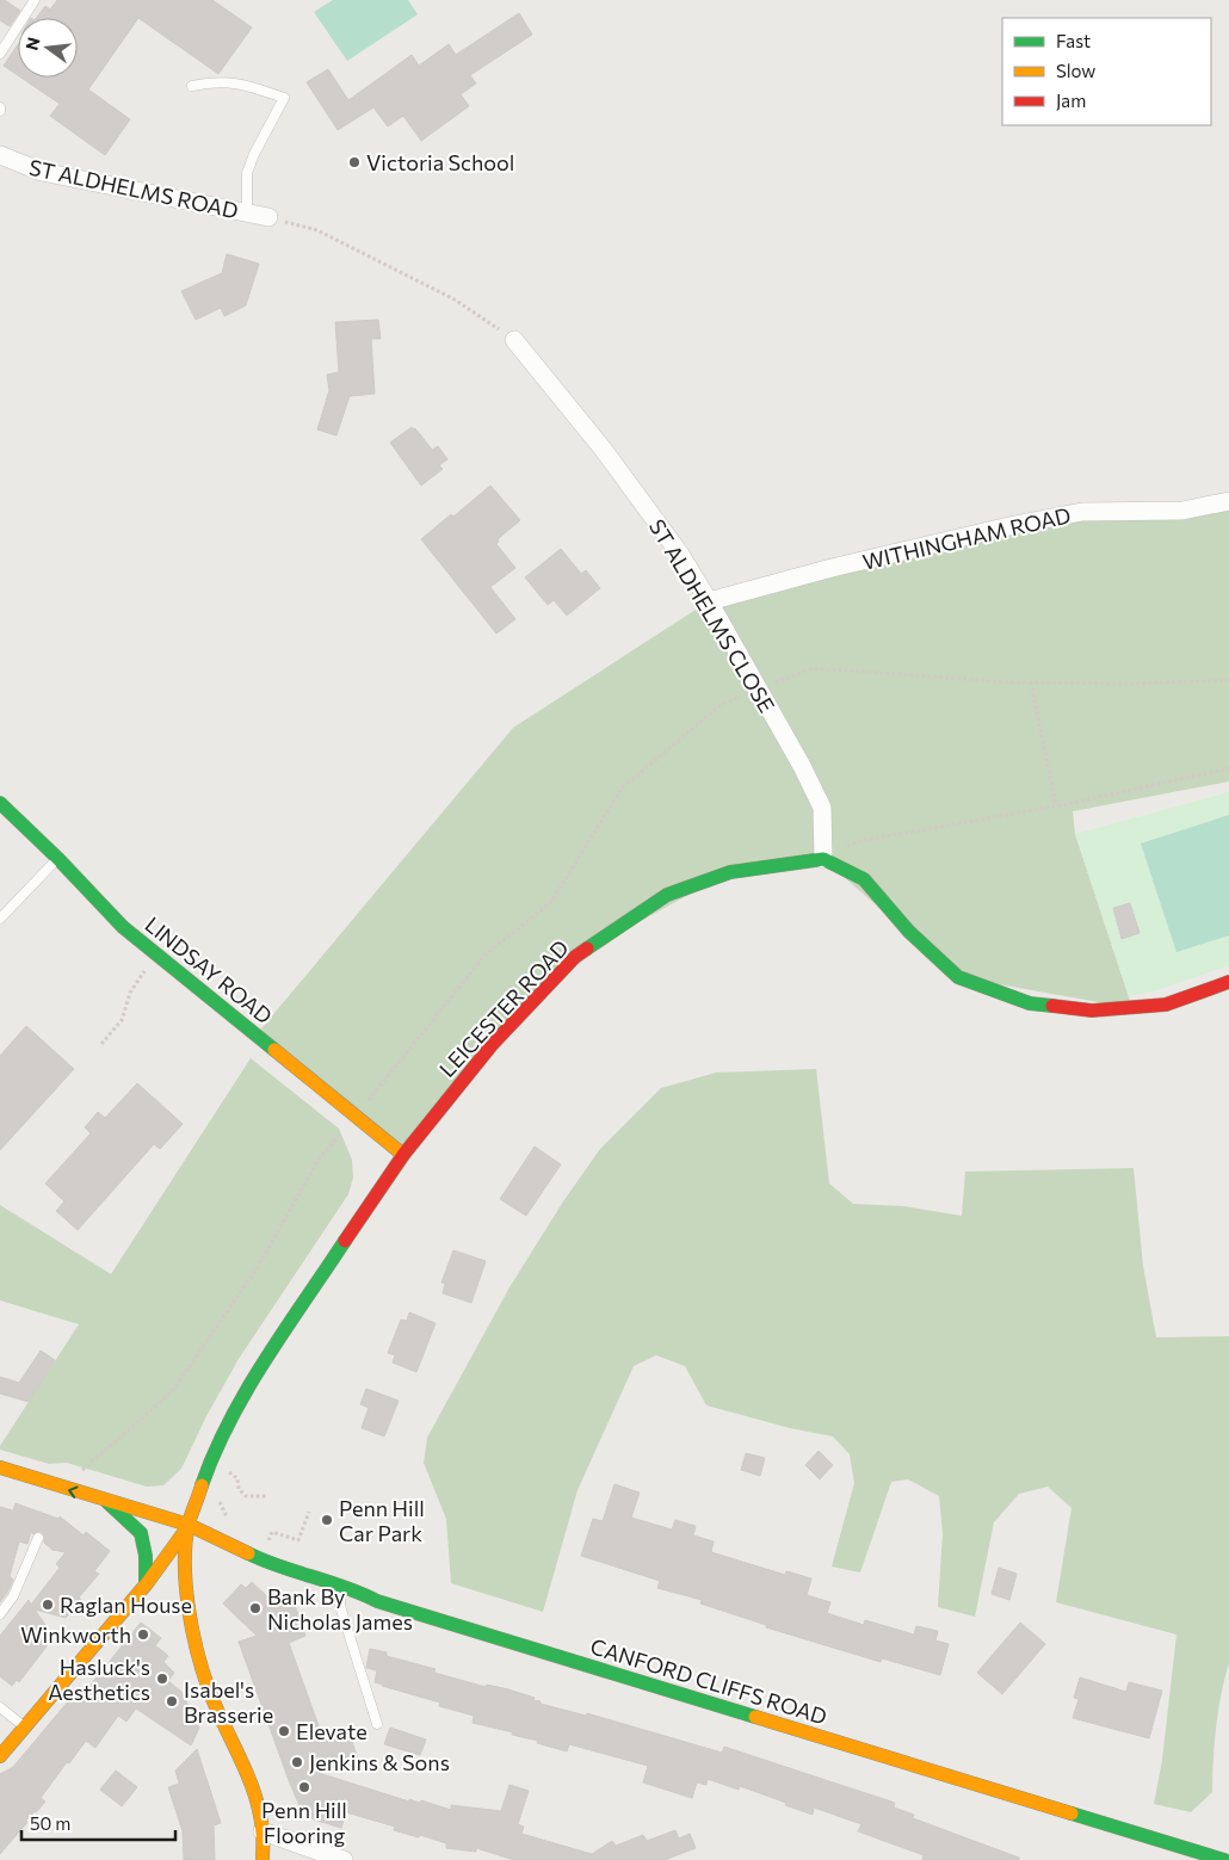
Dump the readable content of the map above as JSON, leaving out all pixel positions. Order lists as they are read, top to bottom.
{
  "streets": {
    "street": [
      "ST ALDHELMS ROAD",
      "WITHINGHAM ROAD",
      "ST ALDHELMS CLOSE",
      "LINDSAY ROAD",
      "LEICESTER ROAD",
      "CANFORD CLIFFS ROAD"
    ]
  },
  "crossings": [
    ["WITHINGHAM ROAD", "ST ALDHELMS CLOSE"],
    ["ST ALDHELMS CLOSE", "LEICESTER ROAD"],
    ["LINDSAY ROAD", "LEICESTER ROAD"],
    ["LEICESTER ROAD", "CANFORD CLIFFS ROAD"]
  ],
  "places": [
    "Victoria School",
    "Penn Hill Car Park",
    "Raglan House",
    "Bank By Nicholas James",
    "Winkworth",
    "Hasluck's Aesthetics",
    "Isabel's Brasserie",
    "Elevate",
    "Jenkins & Sons",
    "Penn Hill Flooring"
  ],
  "legend": ["Fast", "Slow", "Jam"],
  "scale_bar": "50 m",
  "north": "left"
}
